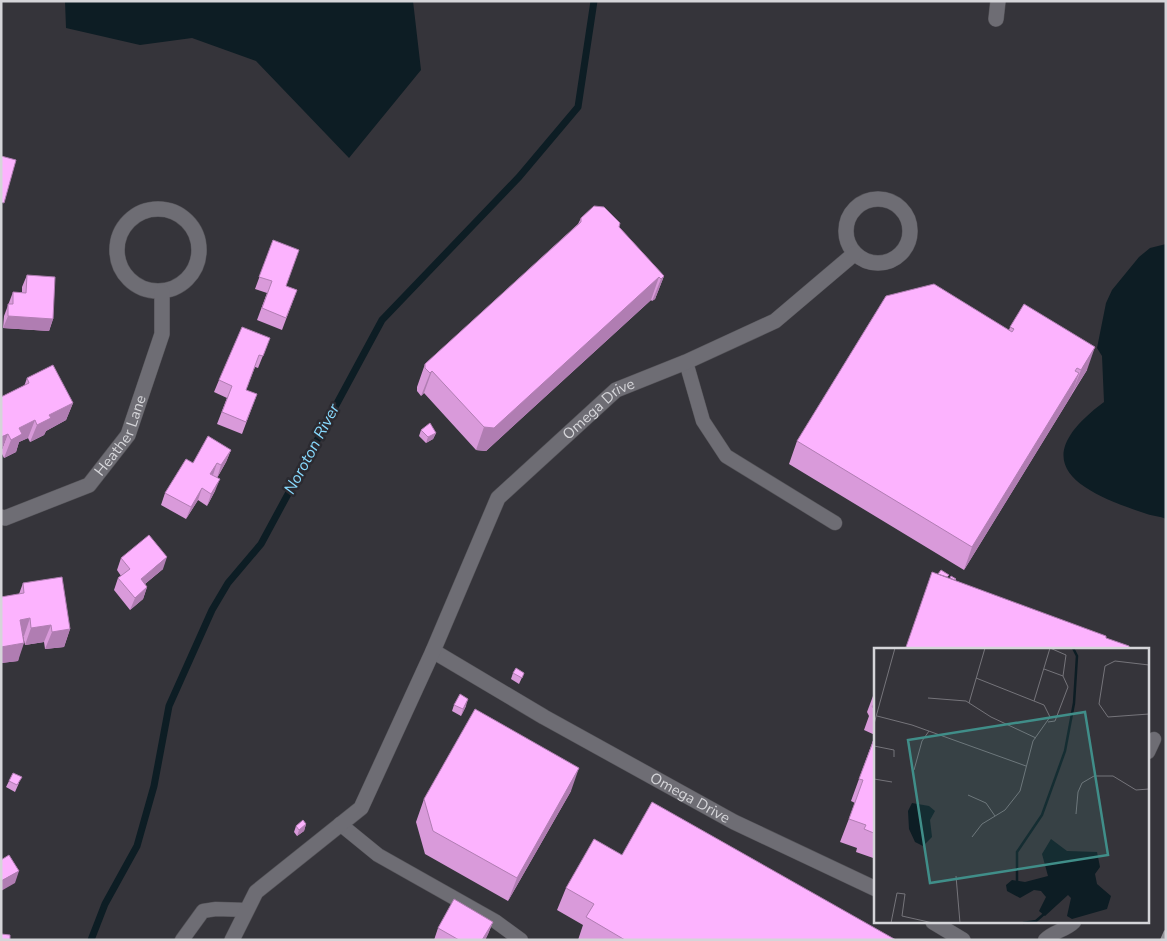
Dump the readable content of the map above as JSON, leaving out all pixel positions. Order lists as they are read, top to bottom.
{
  "streets": {
    "street": ["Omega Drive", "Heather Lane"]
  },
  "water": ["Noroton River"]
}
